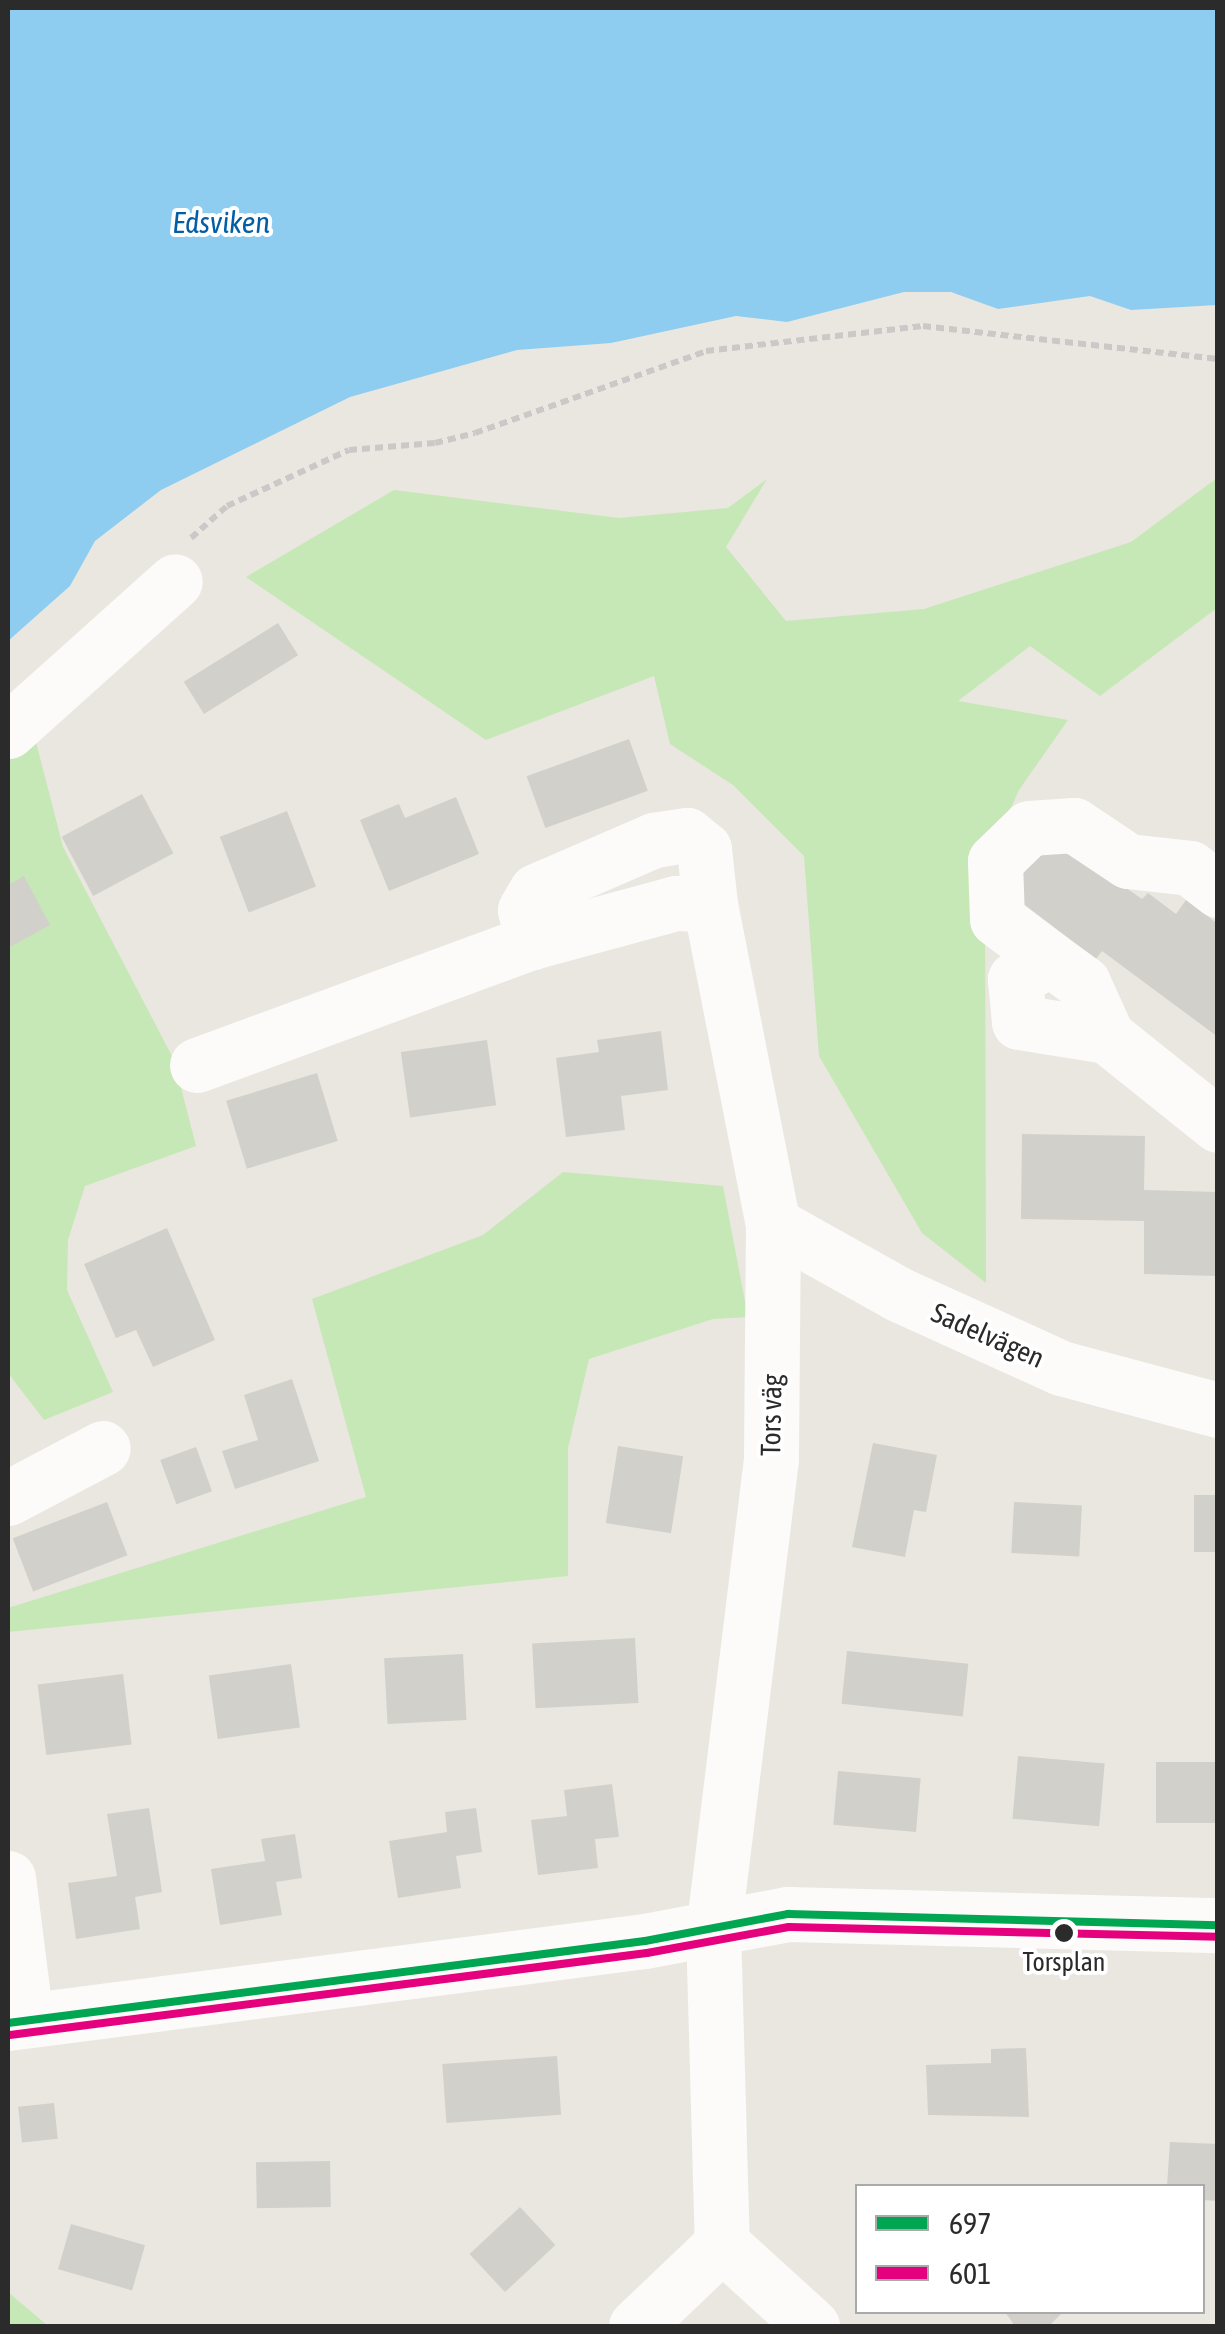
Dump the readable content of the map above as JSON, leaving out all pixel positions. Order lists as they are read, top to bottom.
{
  "streets": {
    "street": ["Sadelvägen", "Tors väg"]
  },
  "crossings": [
    ["Sadelvägen", "Tors väg"]
  ],
  "water": ["Edsviken"],
  "places": ["Torsplan"],
  "lines": ["transit line 697", "transit line 601"],
  "legend": ["697", "601"]
}
